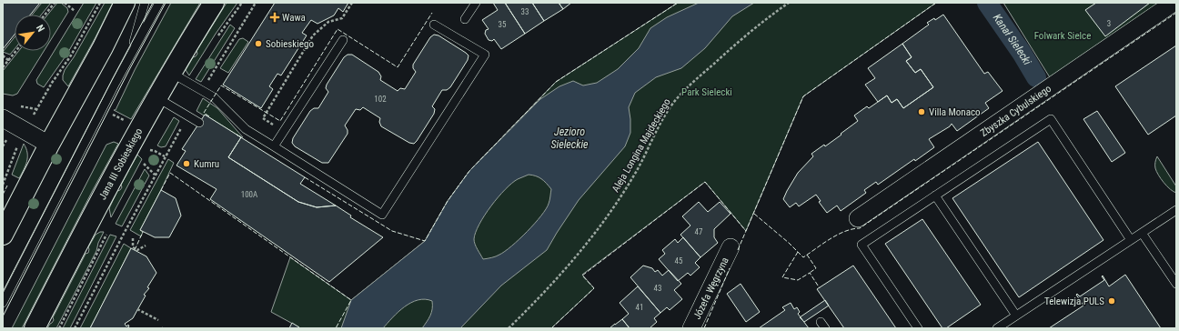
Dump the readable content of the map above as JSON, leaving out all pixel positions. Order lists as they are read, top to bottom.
{
  "streets": {
    "main road": ["Jana III Sobieskiego"],
    "street": ["Zbyszka Cybulskiego", "Józefa Węgrzyna"],
    "path": ["Aleja Longina Majdeckiego"]
  },
  "water": ["Kanał Sielecki", "Jezioro Sieleckie"],
  "parks": ["Folwark Sielce", "Park Sielecki"],
  "places": {
    "health": ["Wawa"],
    "other": [
      "Sobieskiego",
      "Villa Monaco",
      "Kumru",
      "Telewizja PULS"
    ]
  },
  "house_numbers": [
    "33",
    "3",
    "35",
    "102",
    "100A",
    "47",
    "45",
    "43",
    "41"
  ],
  "north": "top right"
}
